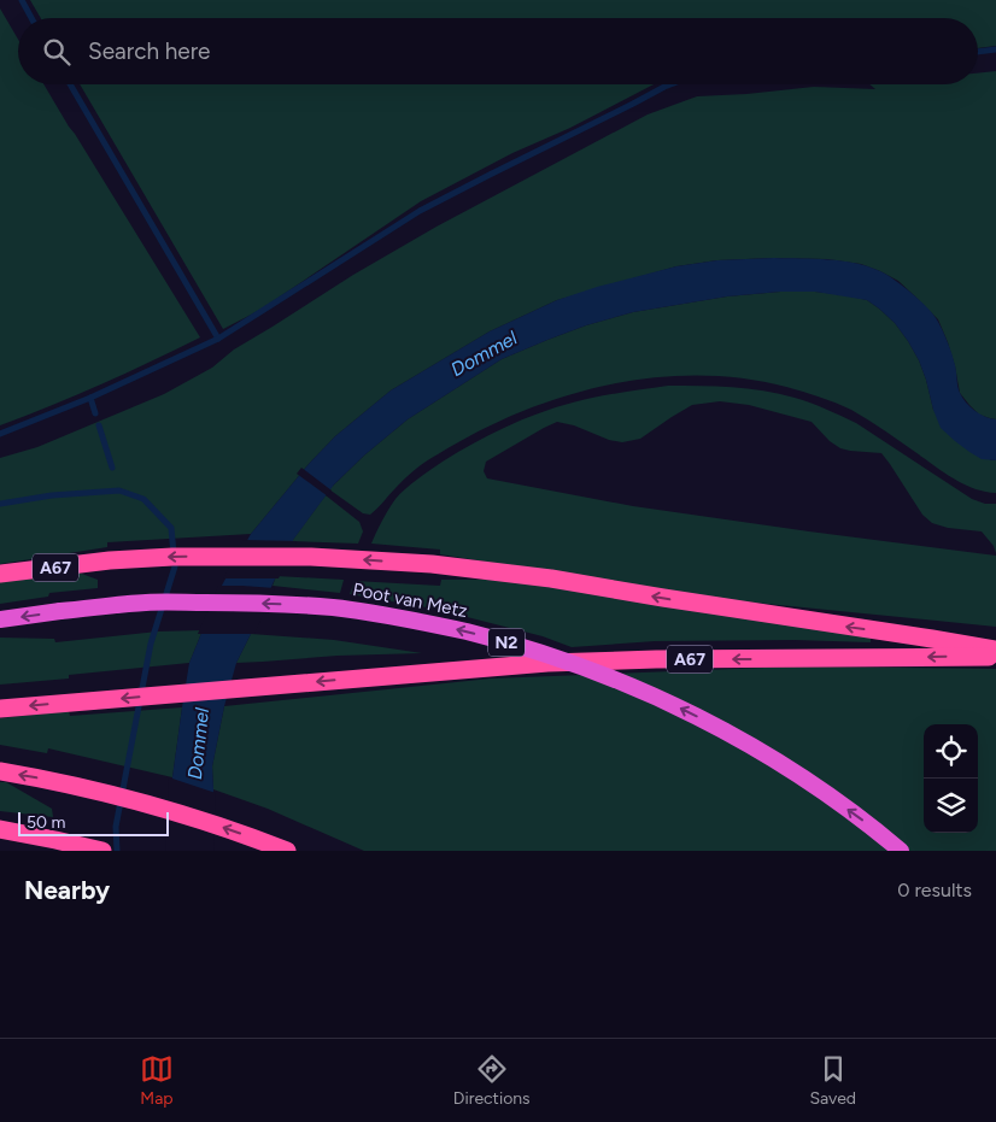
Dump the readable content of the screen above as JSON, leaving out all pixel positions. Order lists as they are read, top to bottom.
{
  "streets": {
    "highway": ["A67", "Poot van Metz", "N2"]
  },
  "water": ["Dommel"],
  "scale_bar": "50 m",
  "page": {
    "search": "Search here",
    "scale": "50 m",
    "heading": ["Nearby", "0 results"],
    "nav": ["Map", "Directions", "Saved"]
  }
}
